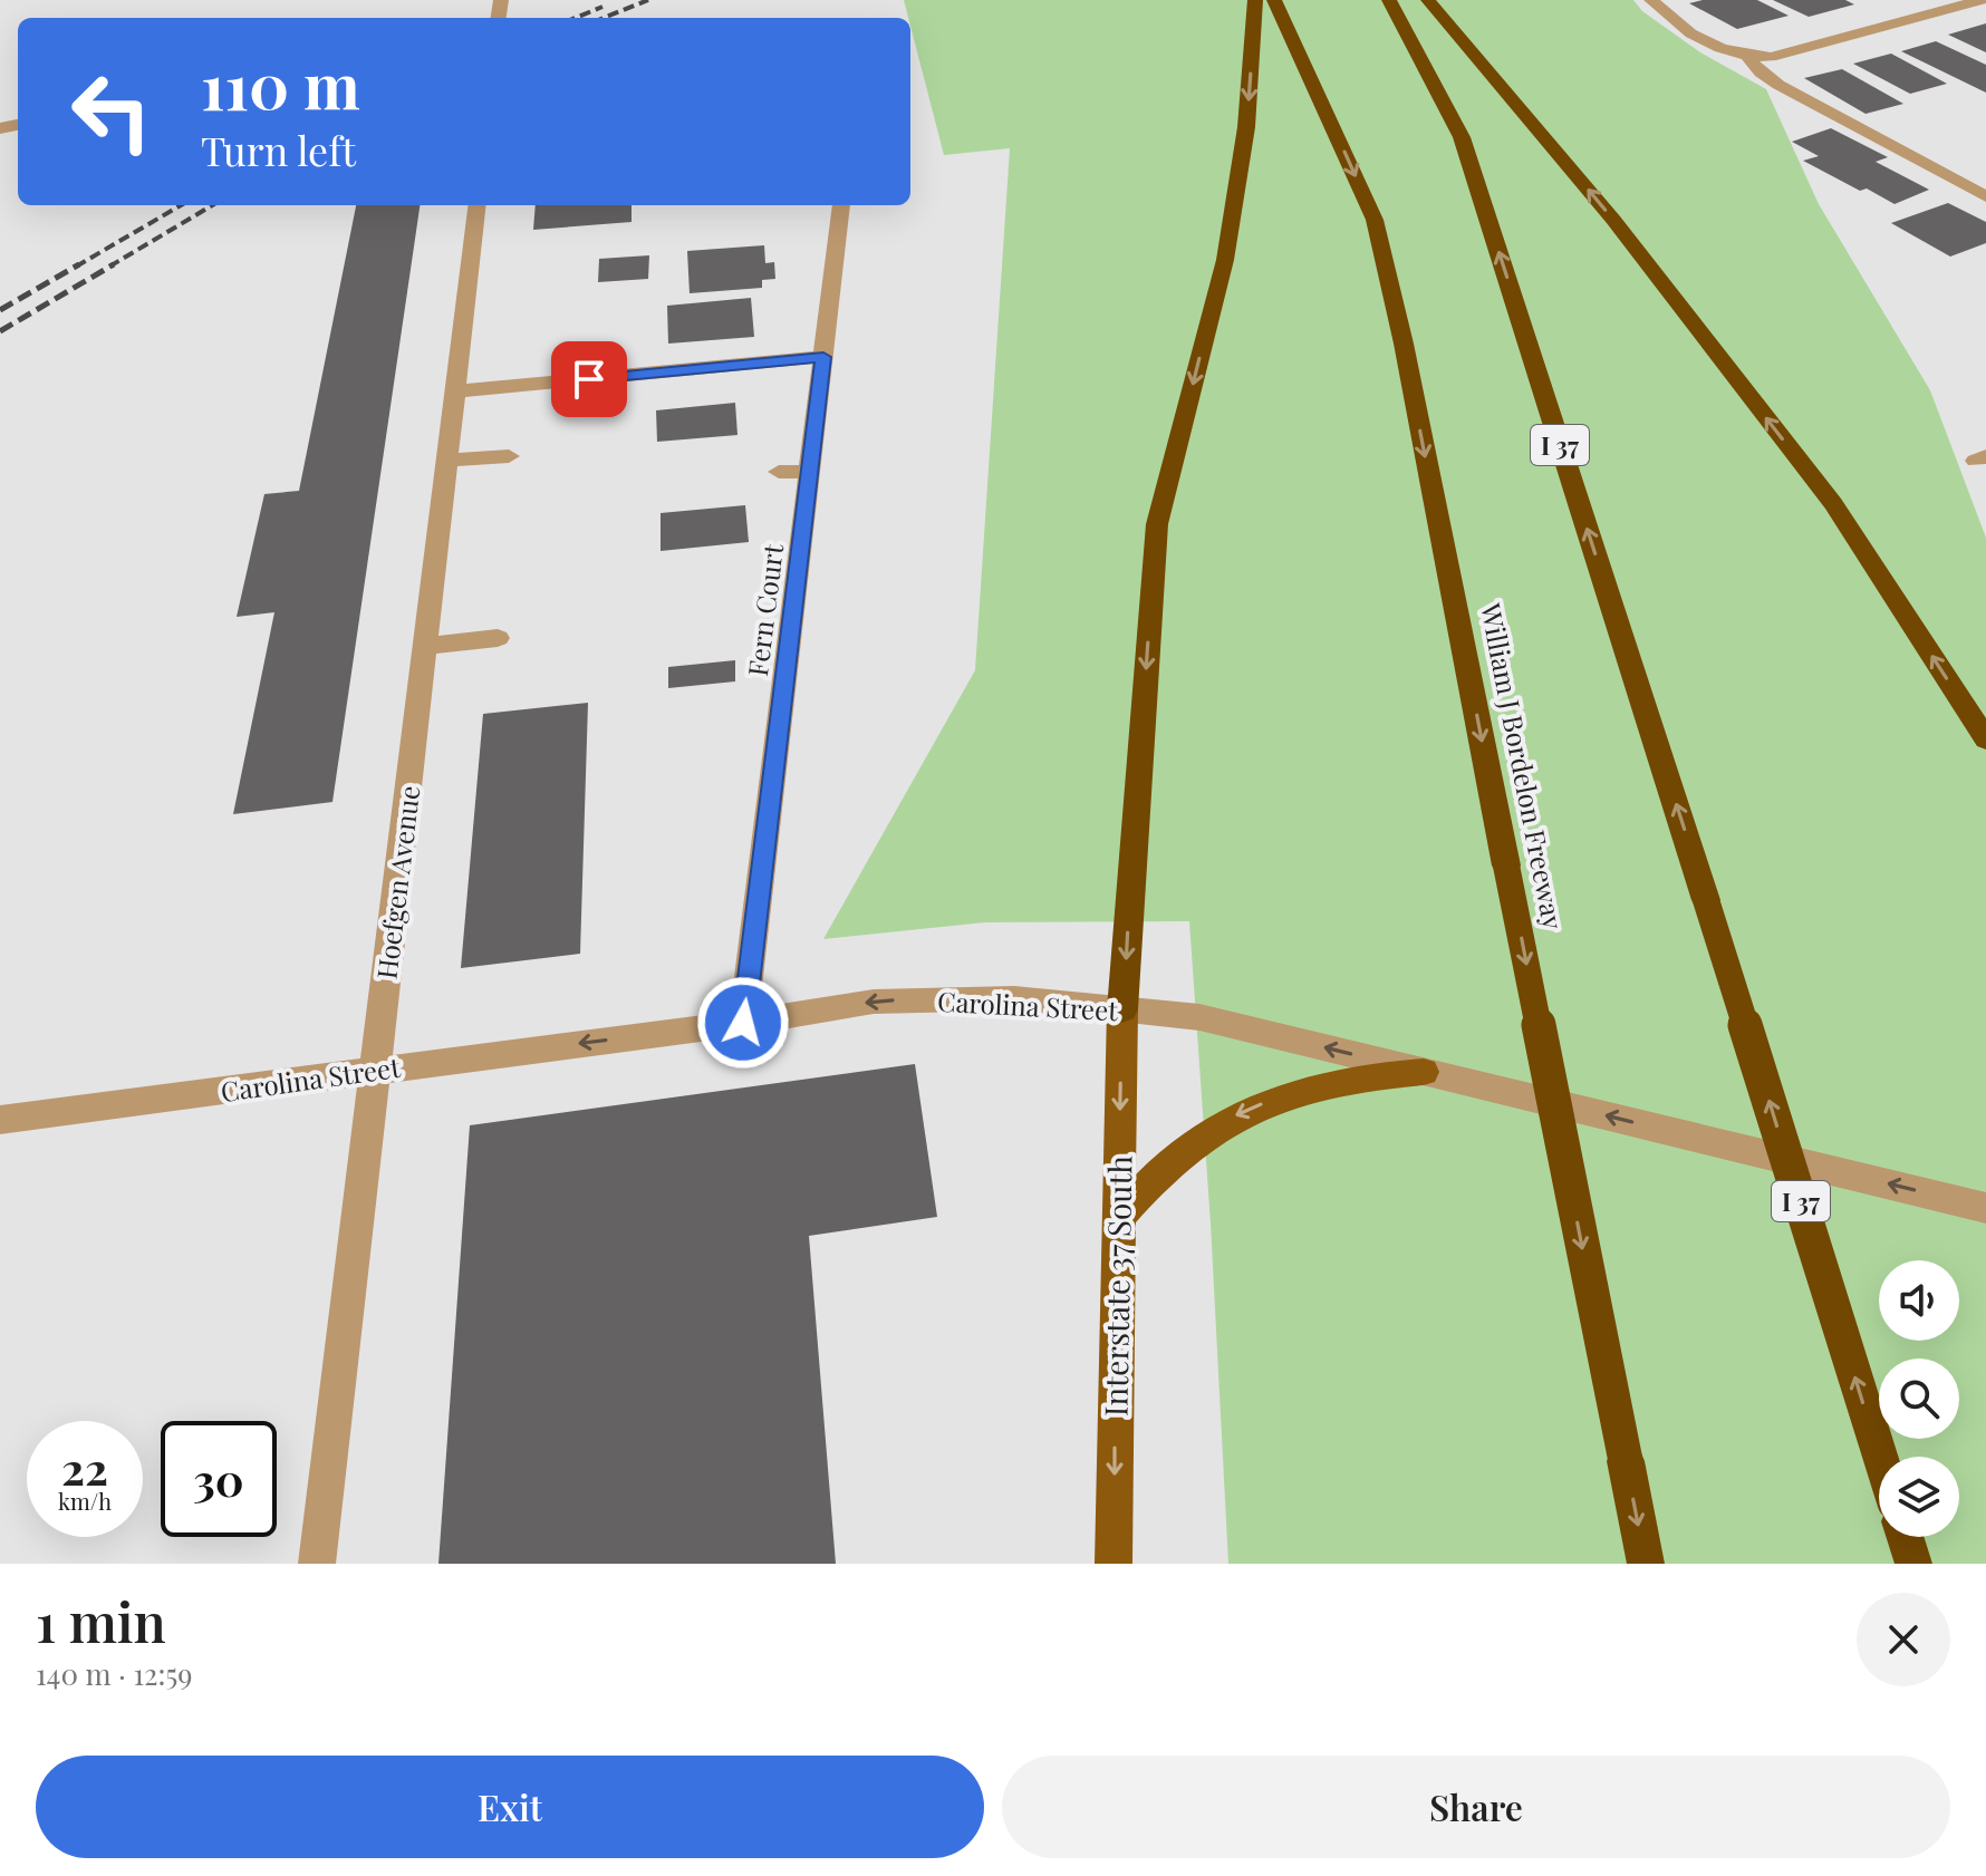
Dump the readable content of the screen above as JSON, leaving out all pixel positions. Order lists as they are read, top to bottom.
{
  "streets": {
    "highway": ["I 37", "William J Bordelon Freeway"],
    "main road": ["Interstate 37 South"],
    "street": ["Fern Court", "Hoefgen Avenue", "Carolina Street"]
  },
  "crossings": [
    ["Fern Court", "Carolina Street"],
    ["Hoefgen Avenue", "Carolina Street"],
    ["Carolina Street", "Interstate 37 South"]
  ],
  "one_way": ["Carolina Street", "Interstate 37 South"],
  "page": {
    "turn": ["110 m", "Turn left"],
    "speed": "22 km/h",
    "limit": "30",
    "heading": ["1 min", "140 m · 12:59"],
    "buttons": ["Exit", "Share"]
  }
}
